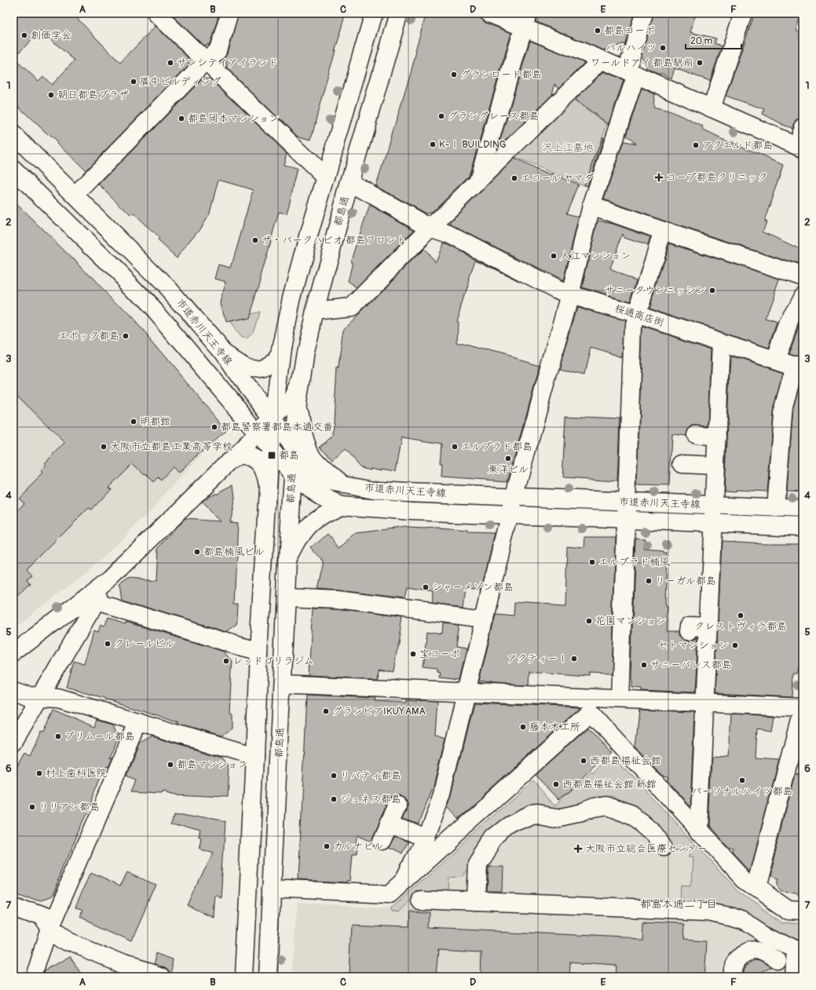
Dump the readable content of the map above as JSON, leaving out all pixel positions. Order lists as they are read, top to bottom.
{
  "streets": {
    "street": ["都島通", "桜通商店街", "市道赤川天王寺線"]
  },
  "crossings": [
    ["都島通", "桜通商店街"],
    ["都島通", "市道赤川天王寺線"]
  ],
  "districts": ["都島本通二丁目"],
  "parks": ["沢上江墓地"],
  "places": {
    "other": [
      "都島コーポ",
      "創価学会",
      "パルハイツ",
      "サンシテイアイランド",
      "ワールドアイ 都島駅前",
      "グランロード都島",
      "廣中ビルディング",
      "朝日都島プラザ",
      "グラングレース都島",
      "都島岡本マンション",
      "K-Ⅰ BUILDING",
      "アクエルド都島",
      "エコール ヤマダ",
      "ザ・パークハビオ 都島フロント",
      "入江マンション",
      "サニータウンニッシン",
      "エポック都島",
      "明都館",
      "都島警察署都島本通交番",
      "大阪市立都島工業高等学校",
      "エルプラド都島",
      "東洋ビル",
      "都島楠風ビル",
      "エルプラド楠風",
      "リーガル都島",
      "シャーメゾン都島",
      "クレストヴィラ都島",
      "花園マンション",
      "クレールビル",
      "セトマンション",
      "宝コーポ",
      "アクティーⅠ",
      "レッドゴリラジム",
      "サニーパレス都島",
      "グランピアIKUYAMA",
      "藤本木工所",
      "プリムール都島",
      "西都島福祉会館",
      "都島マンション",
      "村上歯科医院",
      "リバティ都島",
      "パーソナルハイツ都島",
      "西都島福祉会館 新館",
      "ジュネス都島",
      "リリアン都島",
      "カルナビル"
    ],
    "health": ["コープ都島クリニック", "大阪市立総合医療センター"],
    "transit": ["都島"]
  },
  "scale_bar": "20 m",
  "grid": {
    "columns": [
      "A",
      "B",
      "C",
      "D",
      "E",
      "F"
    ],
    "rows": [
      "1",
      "2",
      "3",
      "4",
      "5",
      "6",
      "7"
    ]
  }
}
